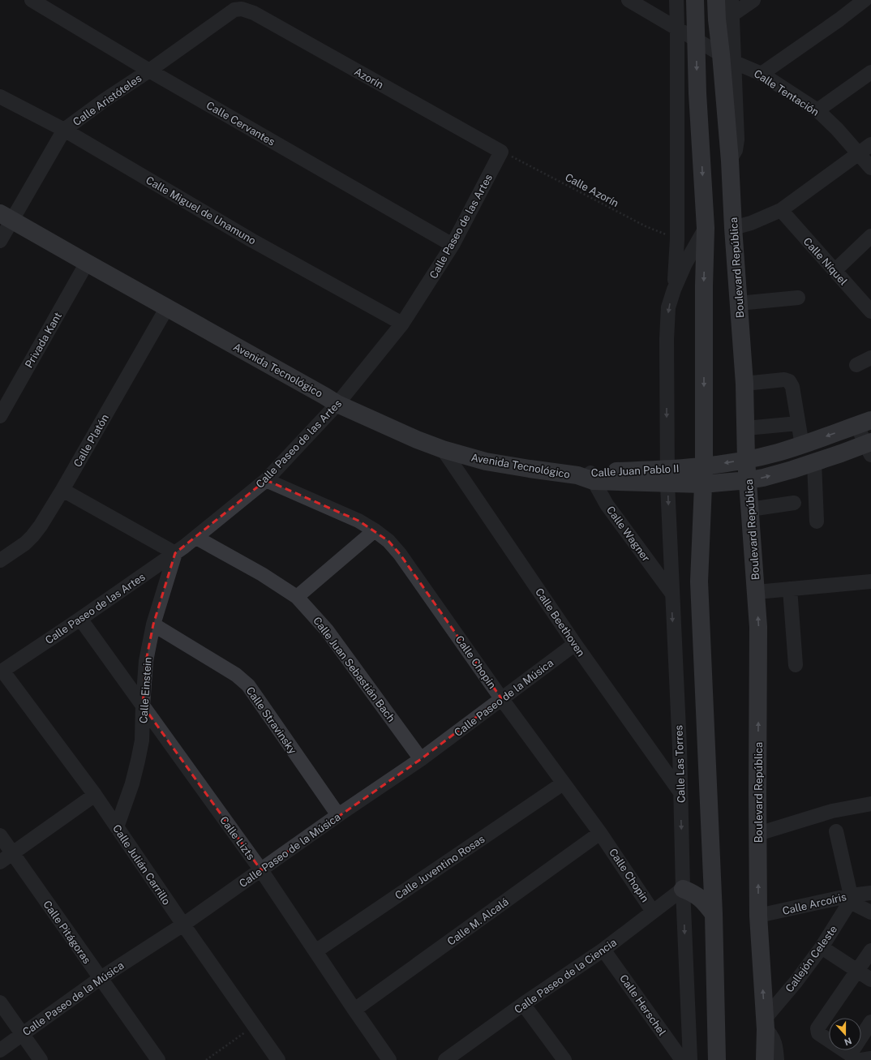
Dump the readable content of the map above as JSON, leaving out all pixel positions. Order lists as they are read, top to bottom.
{
  "streets": {
    "main road": ["Boulevard República", "Avenida Tecnológico", "Calle Juan Pablo II"],
    "street": [
      "Azorín",
      "Calle Tentación",
      "Calle Aristóteles",
      "Calle Cervantes",
      "Calle Miguel de Unamuno",
      "Calle Paseo de las Artes",
      "Calle Níquel",
      "Privada Kant",
      "Calle Platón",
      "Calle Wagner",
      "Calle Beethoven",
      "Calle Chopin",
      "Calle Juan Sebastián Bach",
      "Calle Einstein",
      "Calle Paseo de la Música",
      "Calle Stravinsky",
      "Calle Las Torres",
      "Calle Lizts",
      "Calle Julián Carrillo",
      "Calle Juventino Rosas",
      "Calle Arcoíris",
      "Calle M. Alcalá",
      "Calle Pitágoras",
      "Callejón Celeste",
      "Calle Paseo de la Ciencia",
      "Calle Herschel"
    ],
    "path": ["Calle Azorín"]
  },
  "crossings": [
    ["Azorín", "Calle Aristóteles"],
    ["Azorín", "Calle Azorín"],
    ["Azorín", "Calle Paseo de las Artes"],
    ["Calle Tentación", "Boulevard República"],
    ["Calle Aristóteles", "Calle Cervantes"],
    ["Calle Aristóteles", "Calle Miguel de Unamuno"],
    ["Calle Aristóteles", "Avenida Tecnológico"],
    ["Calle Cervantes", "Calle Paseo de las Artes"],
    ["Calle Azorín", "Calle Paseo de las Artes"],
    ["Calle Miguel de Unamuno", "Calle Paseo de las Artes"],
    ["Calle Paseo de las Artes", "Avenida Tecnológico"],
    ["Calle Paseo de las Artes", "Calle Chopin"],
    ["Calle Paseo de las Artes", "Calle Juan Sebastián Bach"],
    ["Calle Paseo de las Artes", "Calle Einstein"],
    ["Calle Paseo de las Artes", "Calle Lizts"],
    ["Calle Paseo de las Artes", "Calle Julián Carrillo"],
    ["Boulevard República", "Calle Juan Pablo II"],
    ["Boulevard República", "Calle Arcoíris"],
    ["Boulevard República", "Callejón Celeste"],
    ["Privada Kant", "Avenida Tecnológico"],
    ["Avenida Tecnológico", "Calle Platón"],
    ["Avenida Tecnológico", "Calle Juan Pablo II"],
    ["Avenida Tecnológico", "Calle Wagner"],
    ["Avenida Tecnológico", "Calle Beethoven"],
    ["Calle Juan Pablo II", "Calle Wagner"],
    ["Calle Juan Pablo II", "Calle Las Torres"],
    ["Calle Wagner", "Calle Las Torres"],
    ["Calle Beethoven", "Calle Paseo de la Música"],
    ["Calle Beethoven", "Calle Las Torres"],
    ["Calle Chopin", "Calle Paseo de la Música"],
    ["Calle Chopin", "Calle Juventino Rosas"],
    ["Calle Chopin", "Calle M. Alcalá"],
    ["Calle Chopin", "Calle Paseo de la Ciencia"],
    ["Calle Juan Sebastián Bach", "Calle Paseo de la Música"],
    ["Calle Einstein", "Calle Stravinsky"],
    ["Calle Einstein", "Calle Lizts"],
    ["Calle Einstein", "Calle Julián Carrillo"],
    ["Calle Paseo de la Música", "Calle Stravinsky"],
    ["Calle Paseo de la Música", "Calle Lizts"],
    ["Calle Paseo de la Música", "Calle Julián Carrillo"],
    ["Calle Paseo de la Música", "Calle Pitágoras"],
    ["Calle Las Torres", "Calle Paseo de la Ciencia"],
    ["Calle Lizts", "Calle Juventino Rosas"],
    ["Calle Lizts", "Calle M. Alcalá"],
    ["Calle Arcoíris", "Callejón Celeste"],
    ["Calle Paseo de la Ciencia", "Calle Herschel"]
  ],
  "one_way": ["Calle Las Torres"],
  "north": "bottom"
}
